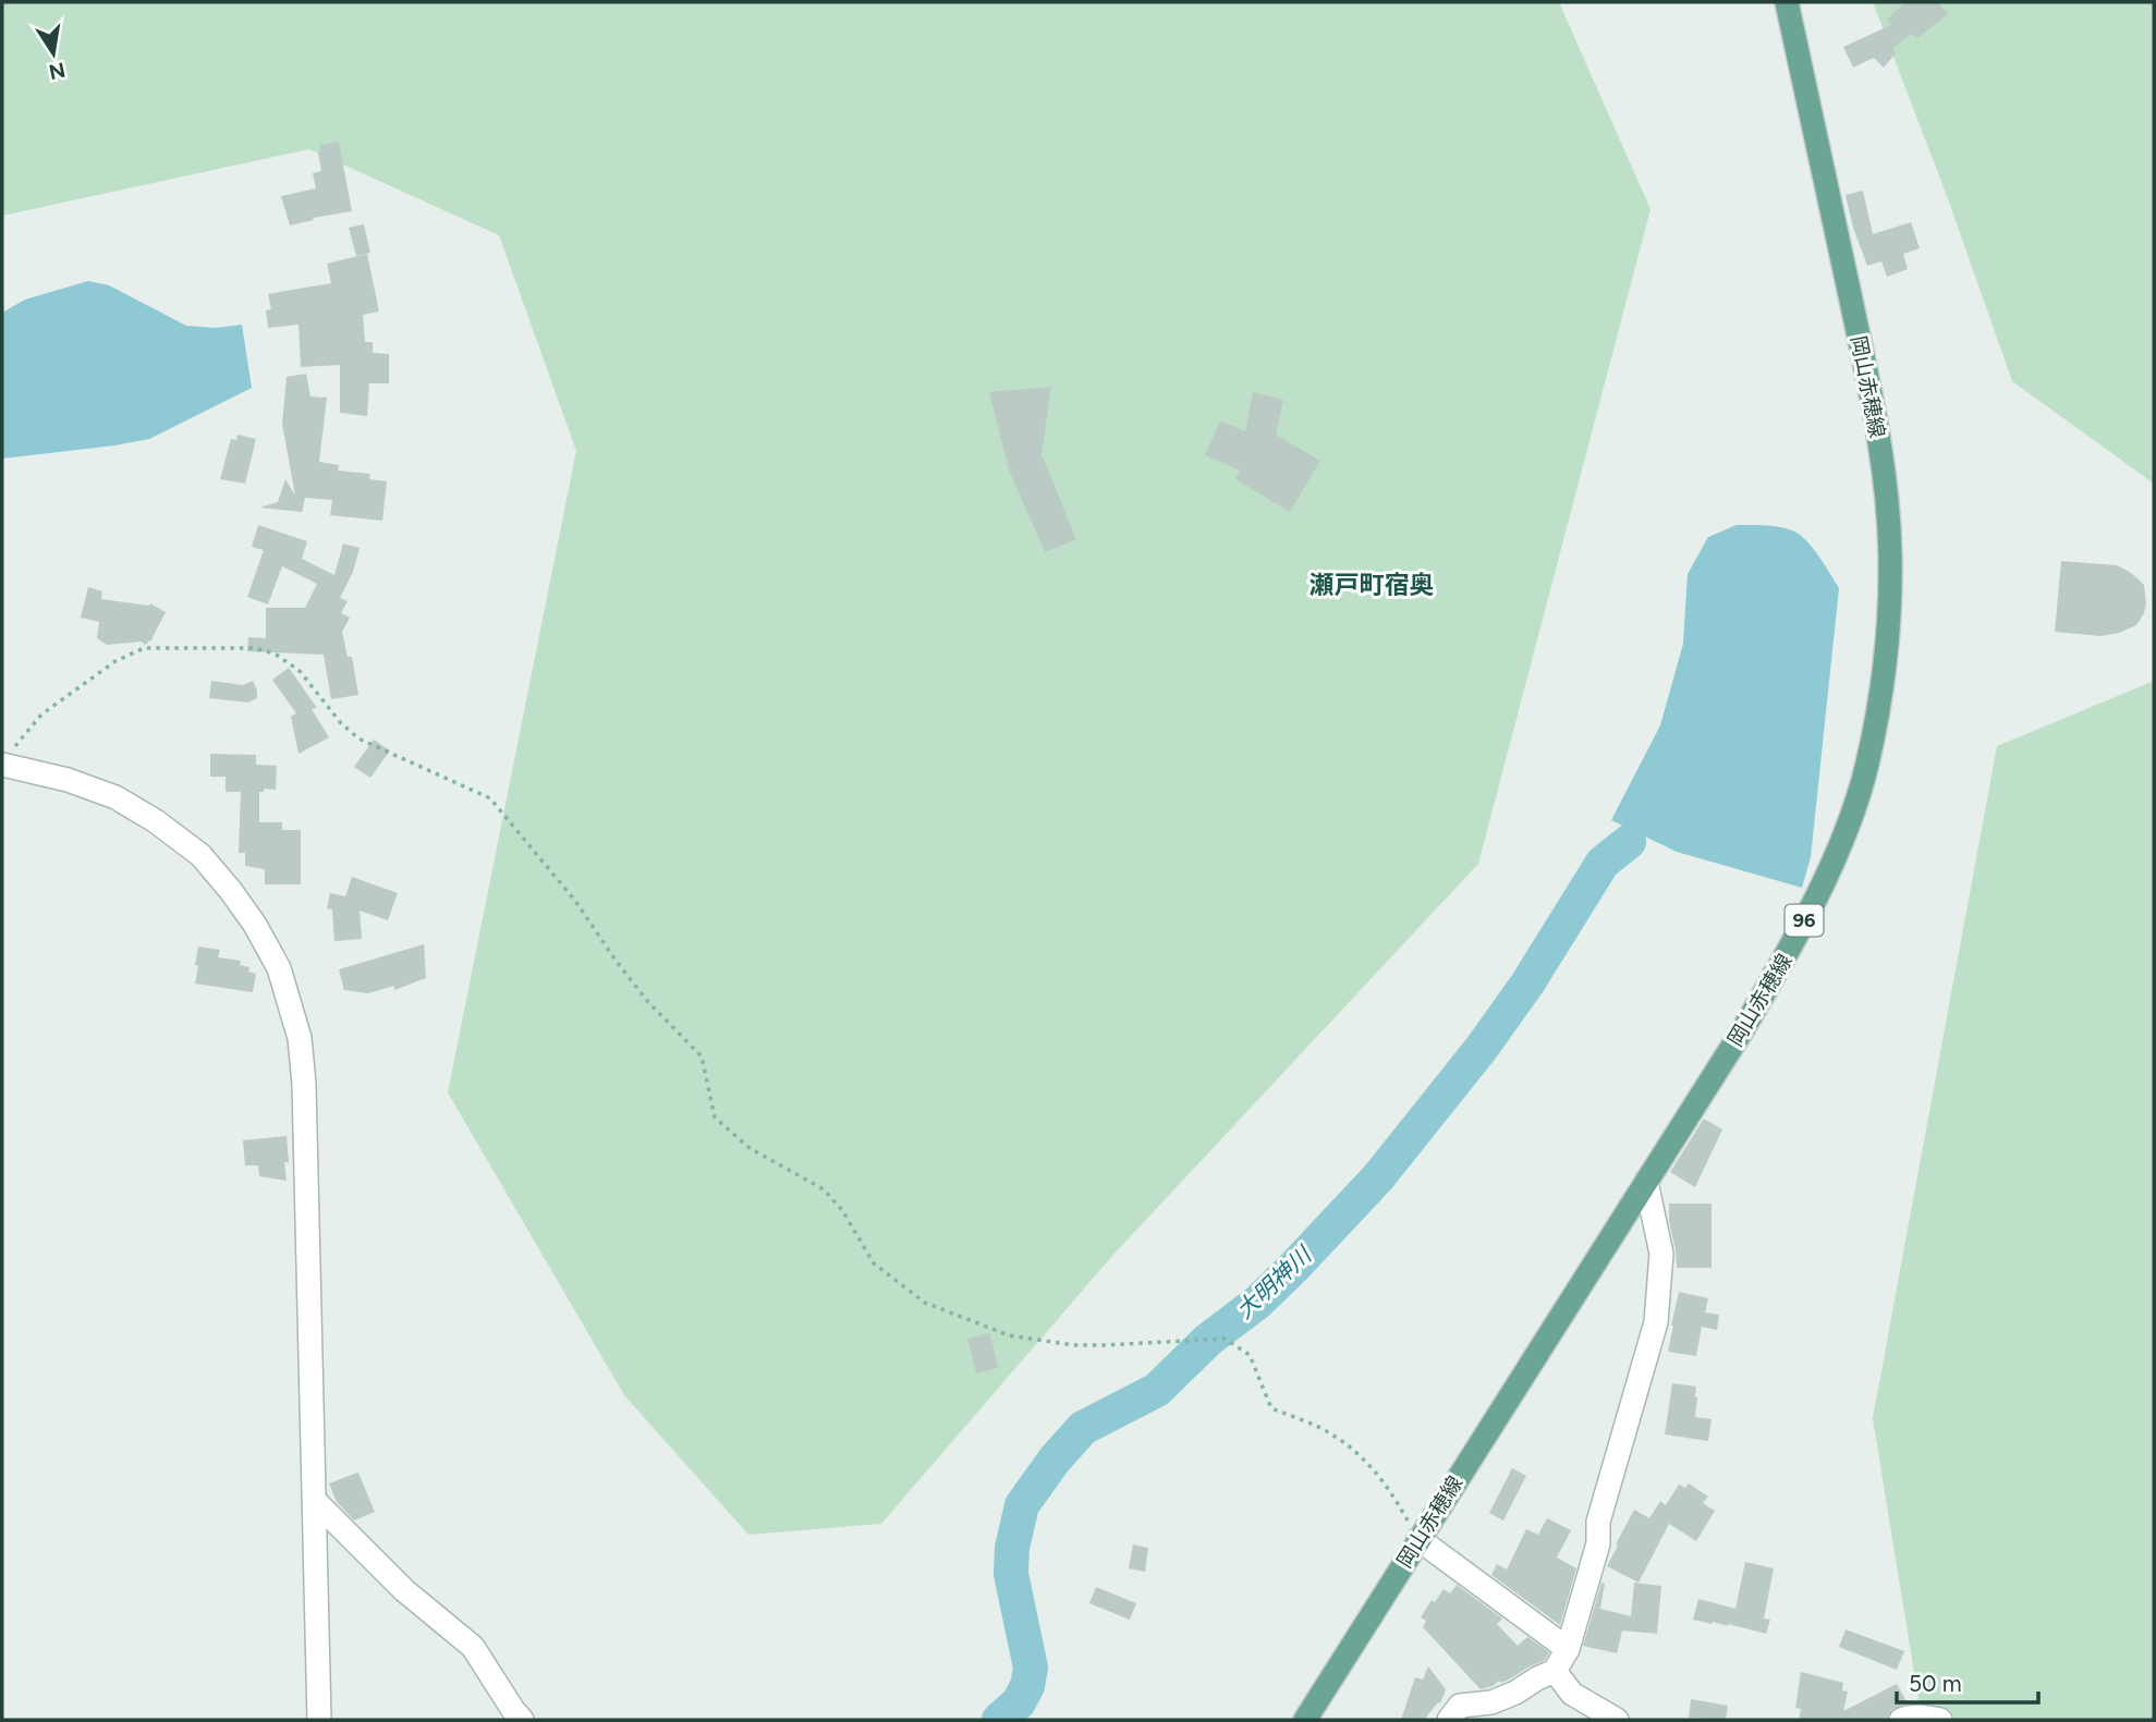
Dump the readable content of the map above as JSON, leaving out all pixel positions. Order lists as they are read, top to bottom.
{
  "streets": {
    "main road": ["岡山赤穂線", "96"]
  },
  "districts": ["瀬戸町宿奥"],
  "water": ["大明神川"],
  "scale_bar": "50 m",
  "north": "bottom"
}
